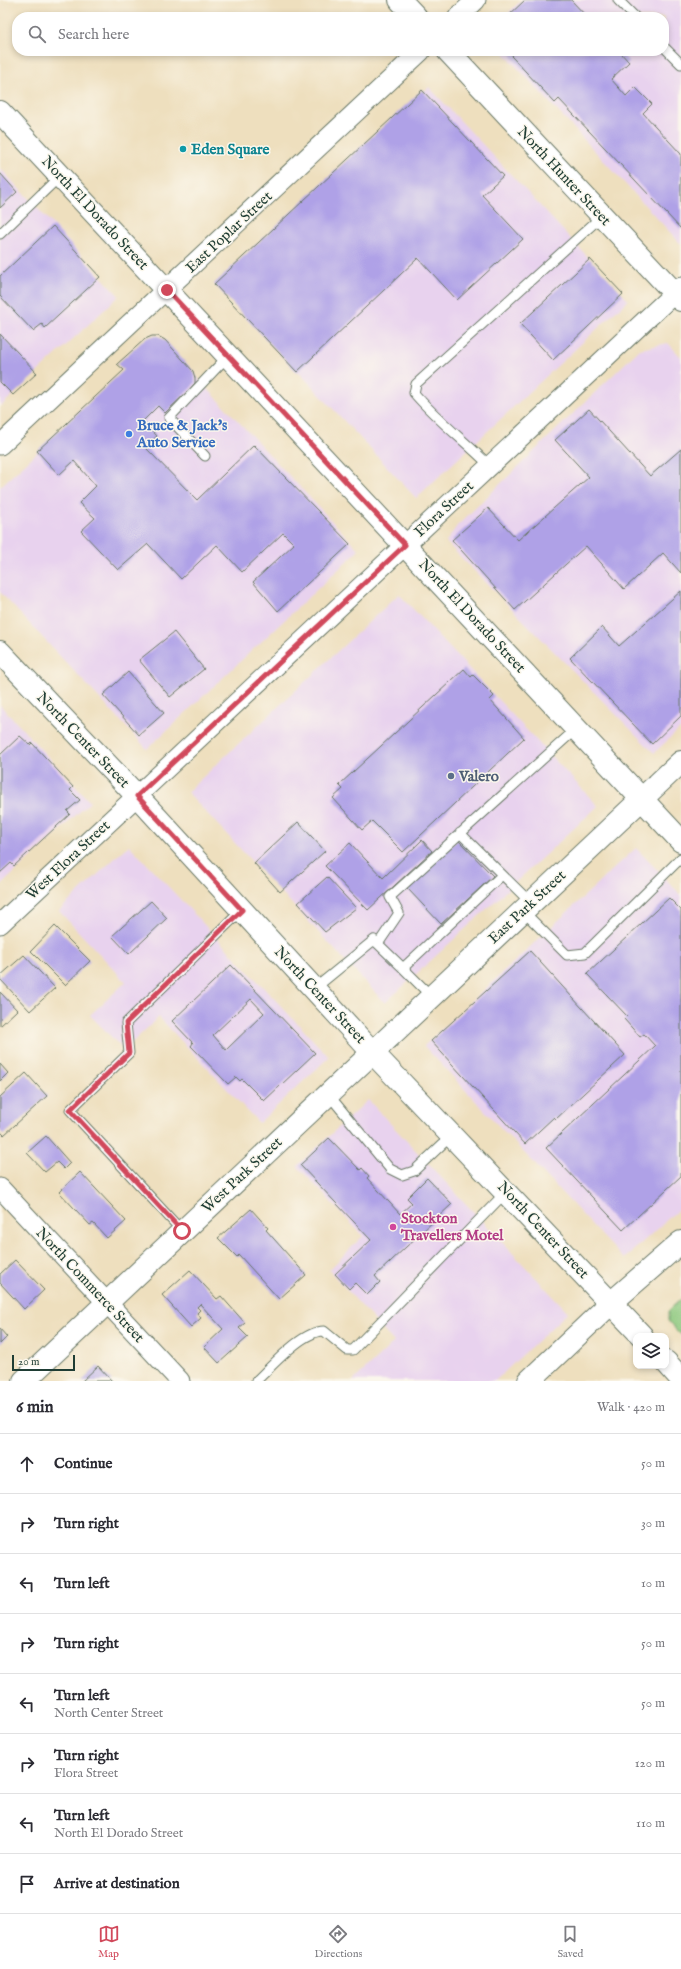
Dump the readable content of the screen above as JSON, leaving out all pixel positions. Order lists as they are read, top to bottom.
{
  "streets": {
    "main road": [
      "North Hunter Street",
      "North El Dorado Street",
      "North Center Street",
      "East Park Street",
      "West Park Street"
    ],
    "street": [
      "East Poplar Street",
      "Flora Street",
      "West Flora Street",
      "North Commerce Street"
    ]
  },
  "crossings": [
    ["North Hunter Street", "Flora Street"],
    ["North El Dorado Street", "East Poplar Street"],
    ["North El Dorado Street", "Flora Street"],
    ["North El Dorado Street", "East Park Street"],
    ["Flora Street", "North Center Street"],
    ["Flora Street", "West Flora Street"],
    ["North Center Street", "West Flora Street"],
    ["North Center Street", "East Park Street"],
    ["North Center Street", "West Park Street"],
    ["East Park Street", "West Park Street"],
    ["West Park Street", "North Commerce Street"]
  ],
  "places": [
    "Eden Square",
    "Bruce & Jack's Auto Service",
    "Valero",
    "Stockton Travellers Motel"
  ],
  "scale_bar": "20 m",
  "page": {
    "search": "Search here",
    "scale": "20 m",
    "heading": ["6 min", "Walk · 420 m"],
    "list": [
      ["Continue", "50 m"],
      ["Turn right", "30 m"],
      ["Turn left", "10 m"],
      ["Turn right", "50 m"],
      ["Turn left", "North Center Street", "50 m"],
      ["Turn right", "Flora Street", "120 m"],
      ["Turn left", "North El Dorado Street", "110 m"],
      "Arrive at destination"
    ],
    "nav": ["Map", "Directions", "Saved"]
  }
}
